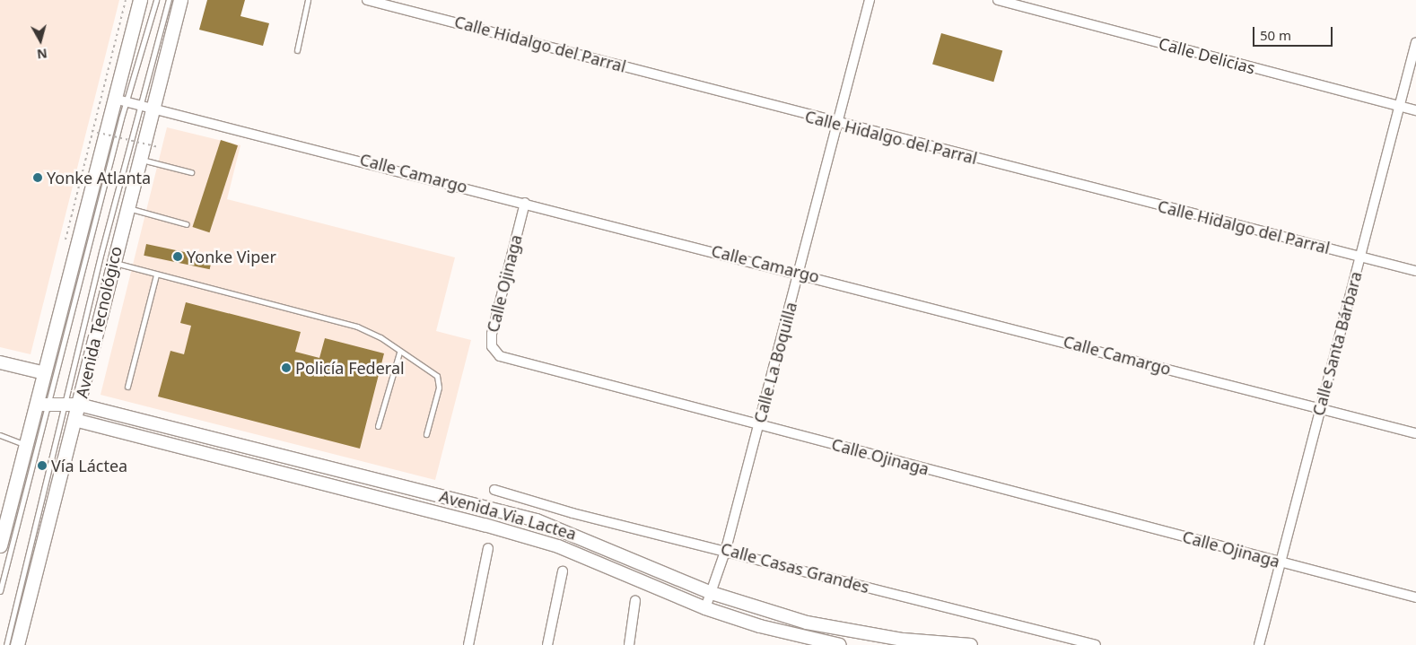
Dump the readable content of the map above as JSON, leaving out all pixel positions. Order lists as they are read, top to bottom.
{
  "streets": {
    "main road": ["Avenida Tecnológico", "Avenida Via Lactea"],
    "street": [
      "Calle Hidalgo del Parral",
      "Calle Delicias",
      "Calle Camargo",
      "Calle Ojinaga",
      "Calle Santa Bárbara",
      "Calle La Boquilla",
      "Calle Casas Grandes"
    ]
  },
  "crossings": [
    ["Calle Hidalgo del Parral", "Calle Santa Bárbara"],
    ["Calle Hidalgo del Parral", "Calle La Boquilla"],
    ["Calle Delicias", "Calle Santa Bárbara"],
    ["Calle Camargo", "Calle Ojinaga"],
    ["Calle Camargo", "Avenida Tecnológico"],
    ["Calle Camargo", "Calle Santa Bárbara"],
    ["Calle Camargo", "Calle La Boquilla"],
    ["Calle Ojinaga", "Calle Santa Bárbara"],
    ["Calle Ojinaga", "Calle La Boquilla"],
    ["Avenida Tecnológico", "Avenida Via Lactea"],
    ["Calle La Boquilla", "Avenida Via Lactea"],
    ["Calle La Boquilla", "Calle Casas Grandes"]
  ],
  "places": [
    "Yonke Atlanta",
    "Yonke Viper",
    "Policía Federal",
    "Vía Láctea"
  ],
  "scale_bar": "50 m",
  "north": "bottom"
}
